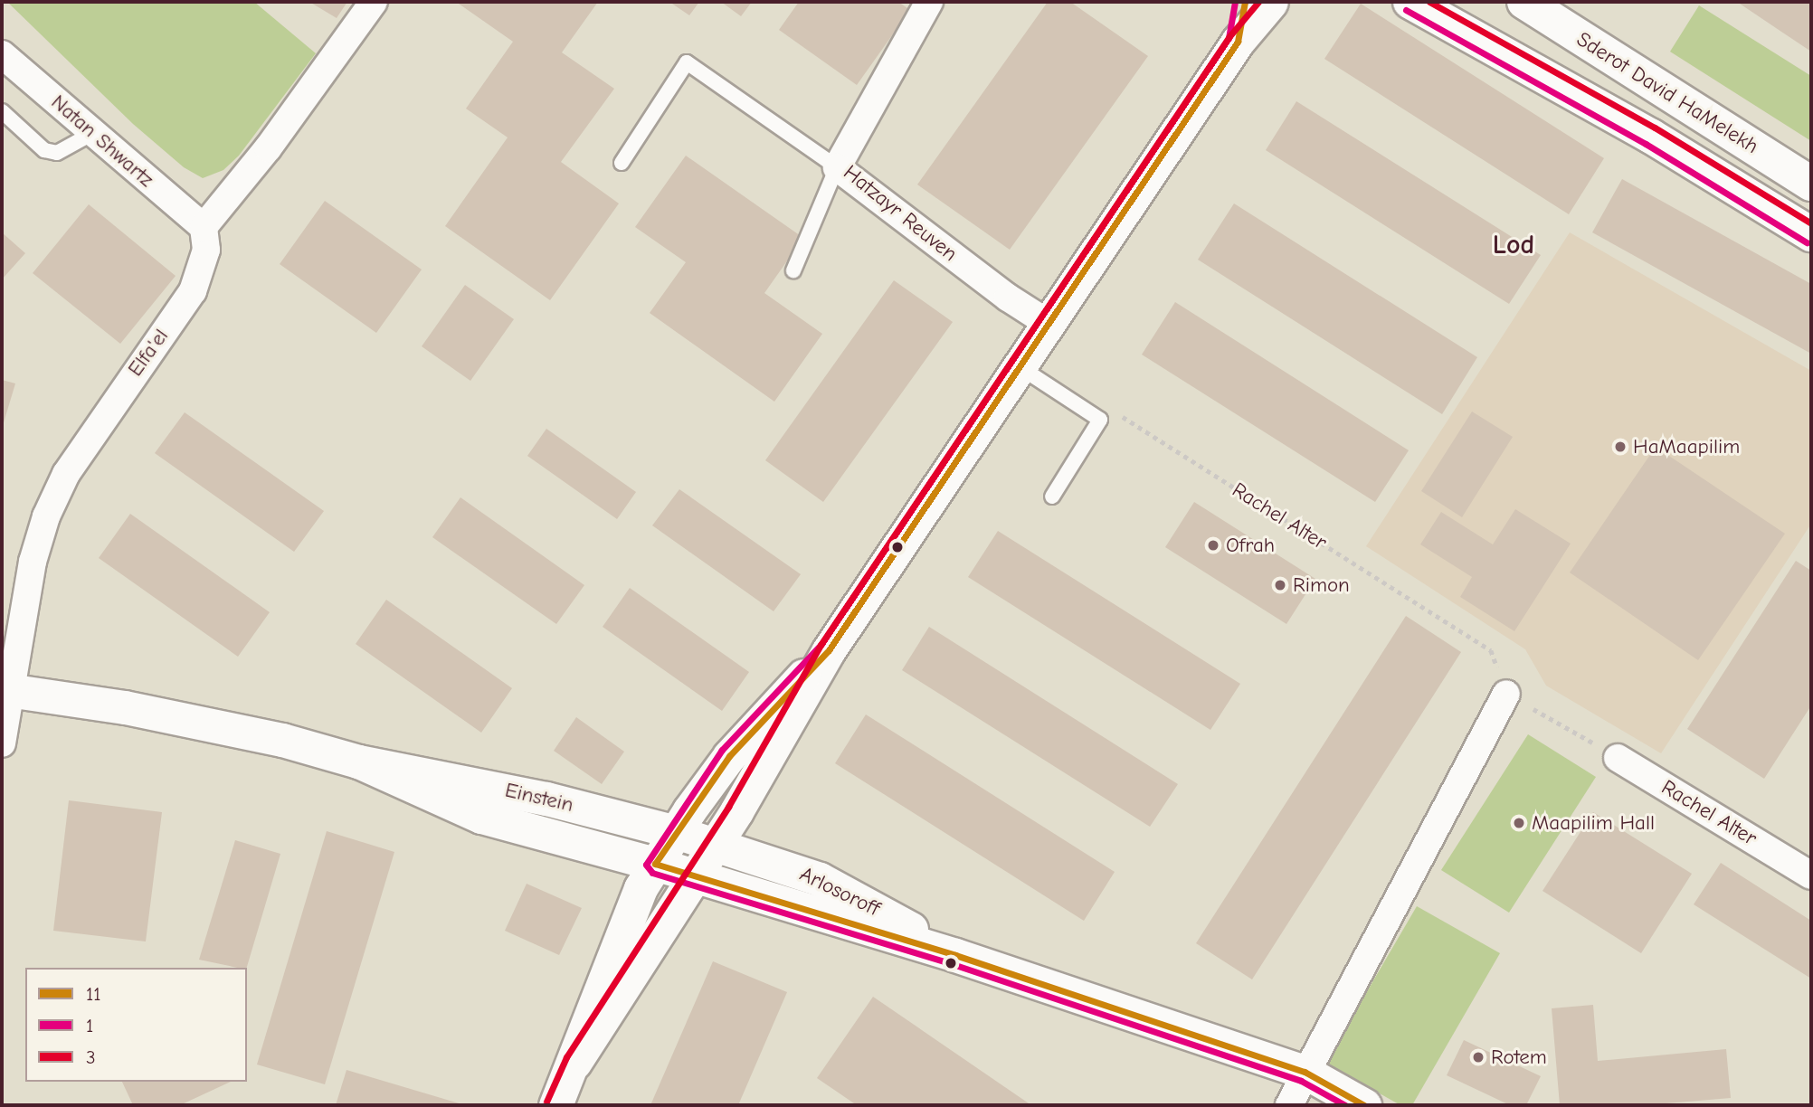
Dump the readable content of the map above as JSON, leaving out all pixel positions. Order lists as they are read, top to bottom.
{
  "streets": {
    "main road": ["Sderot David HaMelekh"],
    "street": [
      "Natan Shwartz",
      "Hatzayr Reuven",
      "Elfa'el",
      "Rachel Alter",
      "Einstein",
      "Arlosoroff"
    ]
  },
  "crossings": [
    ["Natan Shwartz", "Elfa'el"],
    ["Elfa'el", "Einstein"],
    ["Einstein", "Arlosoroff"]
  ],
  "districts": ["Lod"],
  "places": [
    "HaMaapilim",
    "Ofrah",
    "Rimon",
    "Maapilim Hall",
    "Rotem"
  ],
  "lines": ["transit line 11", "transit line 1", "transit line 3"],
  "legend": ["11", "1", "3"]
}
